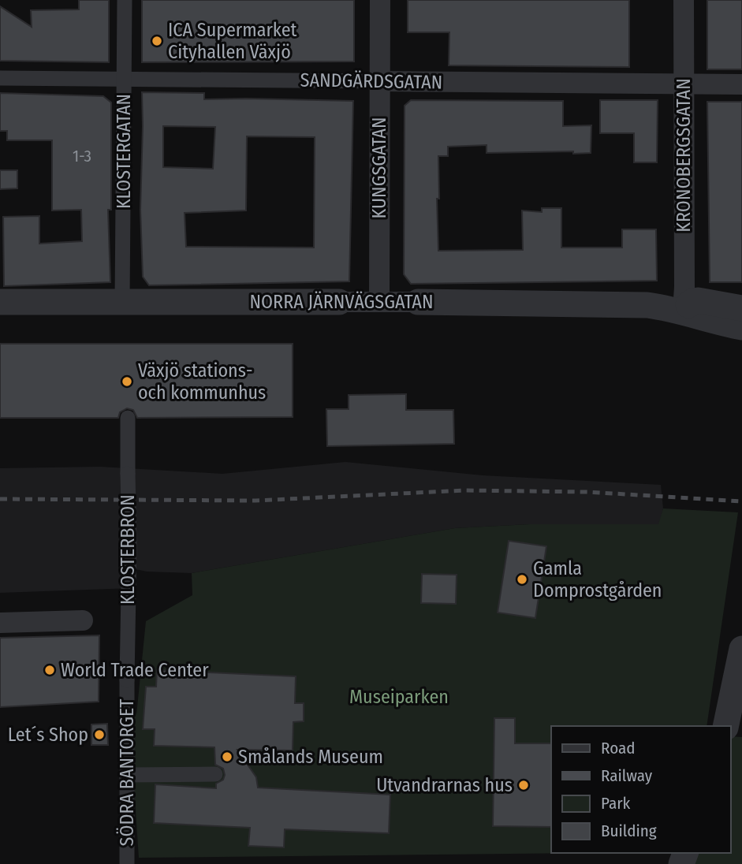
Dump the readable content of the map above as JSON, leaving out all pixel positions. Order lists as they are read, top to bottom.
{
  "streets": {
    "street": [
      "SANDGÄRDSGATAN",
      "KLOSTERGATAN",
      "KRONOBERGSGATAN",
      "KUNGSGATAN",
      "NORRA JÄRNVÄGSGATAN",
      "KLOSTERBRON",
      "SÖDRA BANTORGET"
    ]
  },
  "crossings": [
    ["SANDGÄRDSGATAN", "KLOSTERGATAN"],
    ["SANDGÄRDSGATAN", "KRONOBERGSGATAN"],
    ["SANDGÄRDSGATAN", "KUNGSGATAN"],
    ["KLOSTERGATAN", "NORRA JÄRNVÄGSGATAN"],
    ["KRONOBERGSGATAN", "NORRA JÄRNVÄGSGATAN"],
    ["KUNGSGATAN", "NORRA JÄRNVÄGSGATAN"],
    ["KLOSTERBRON", "SÖDRA BANTORGET"]
  ],
  "parks": ["Museiparken"],
  "places": [
    "ICA Supermarket Cityhallen Växjö",
    "Växjö stations- och kommunhus",
    "Gamla Domprostgården",
    "World Trade Center",
    "Let´s Shop",
    "Smålands Museum",
    "Utvandrarnas hus"
  ],
  "house_numbers": ["1-3"],
  "legend": [
    "Road",
    "Railway",
    "Park",
    "Building"
  ]
}
